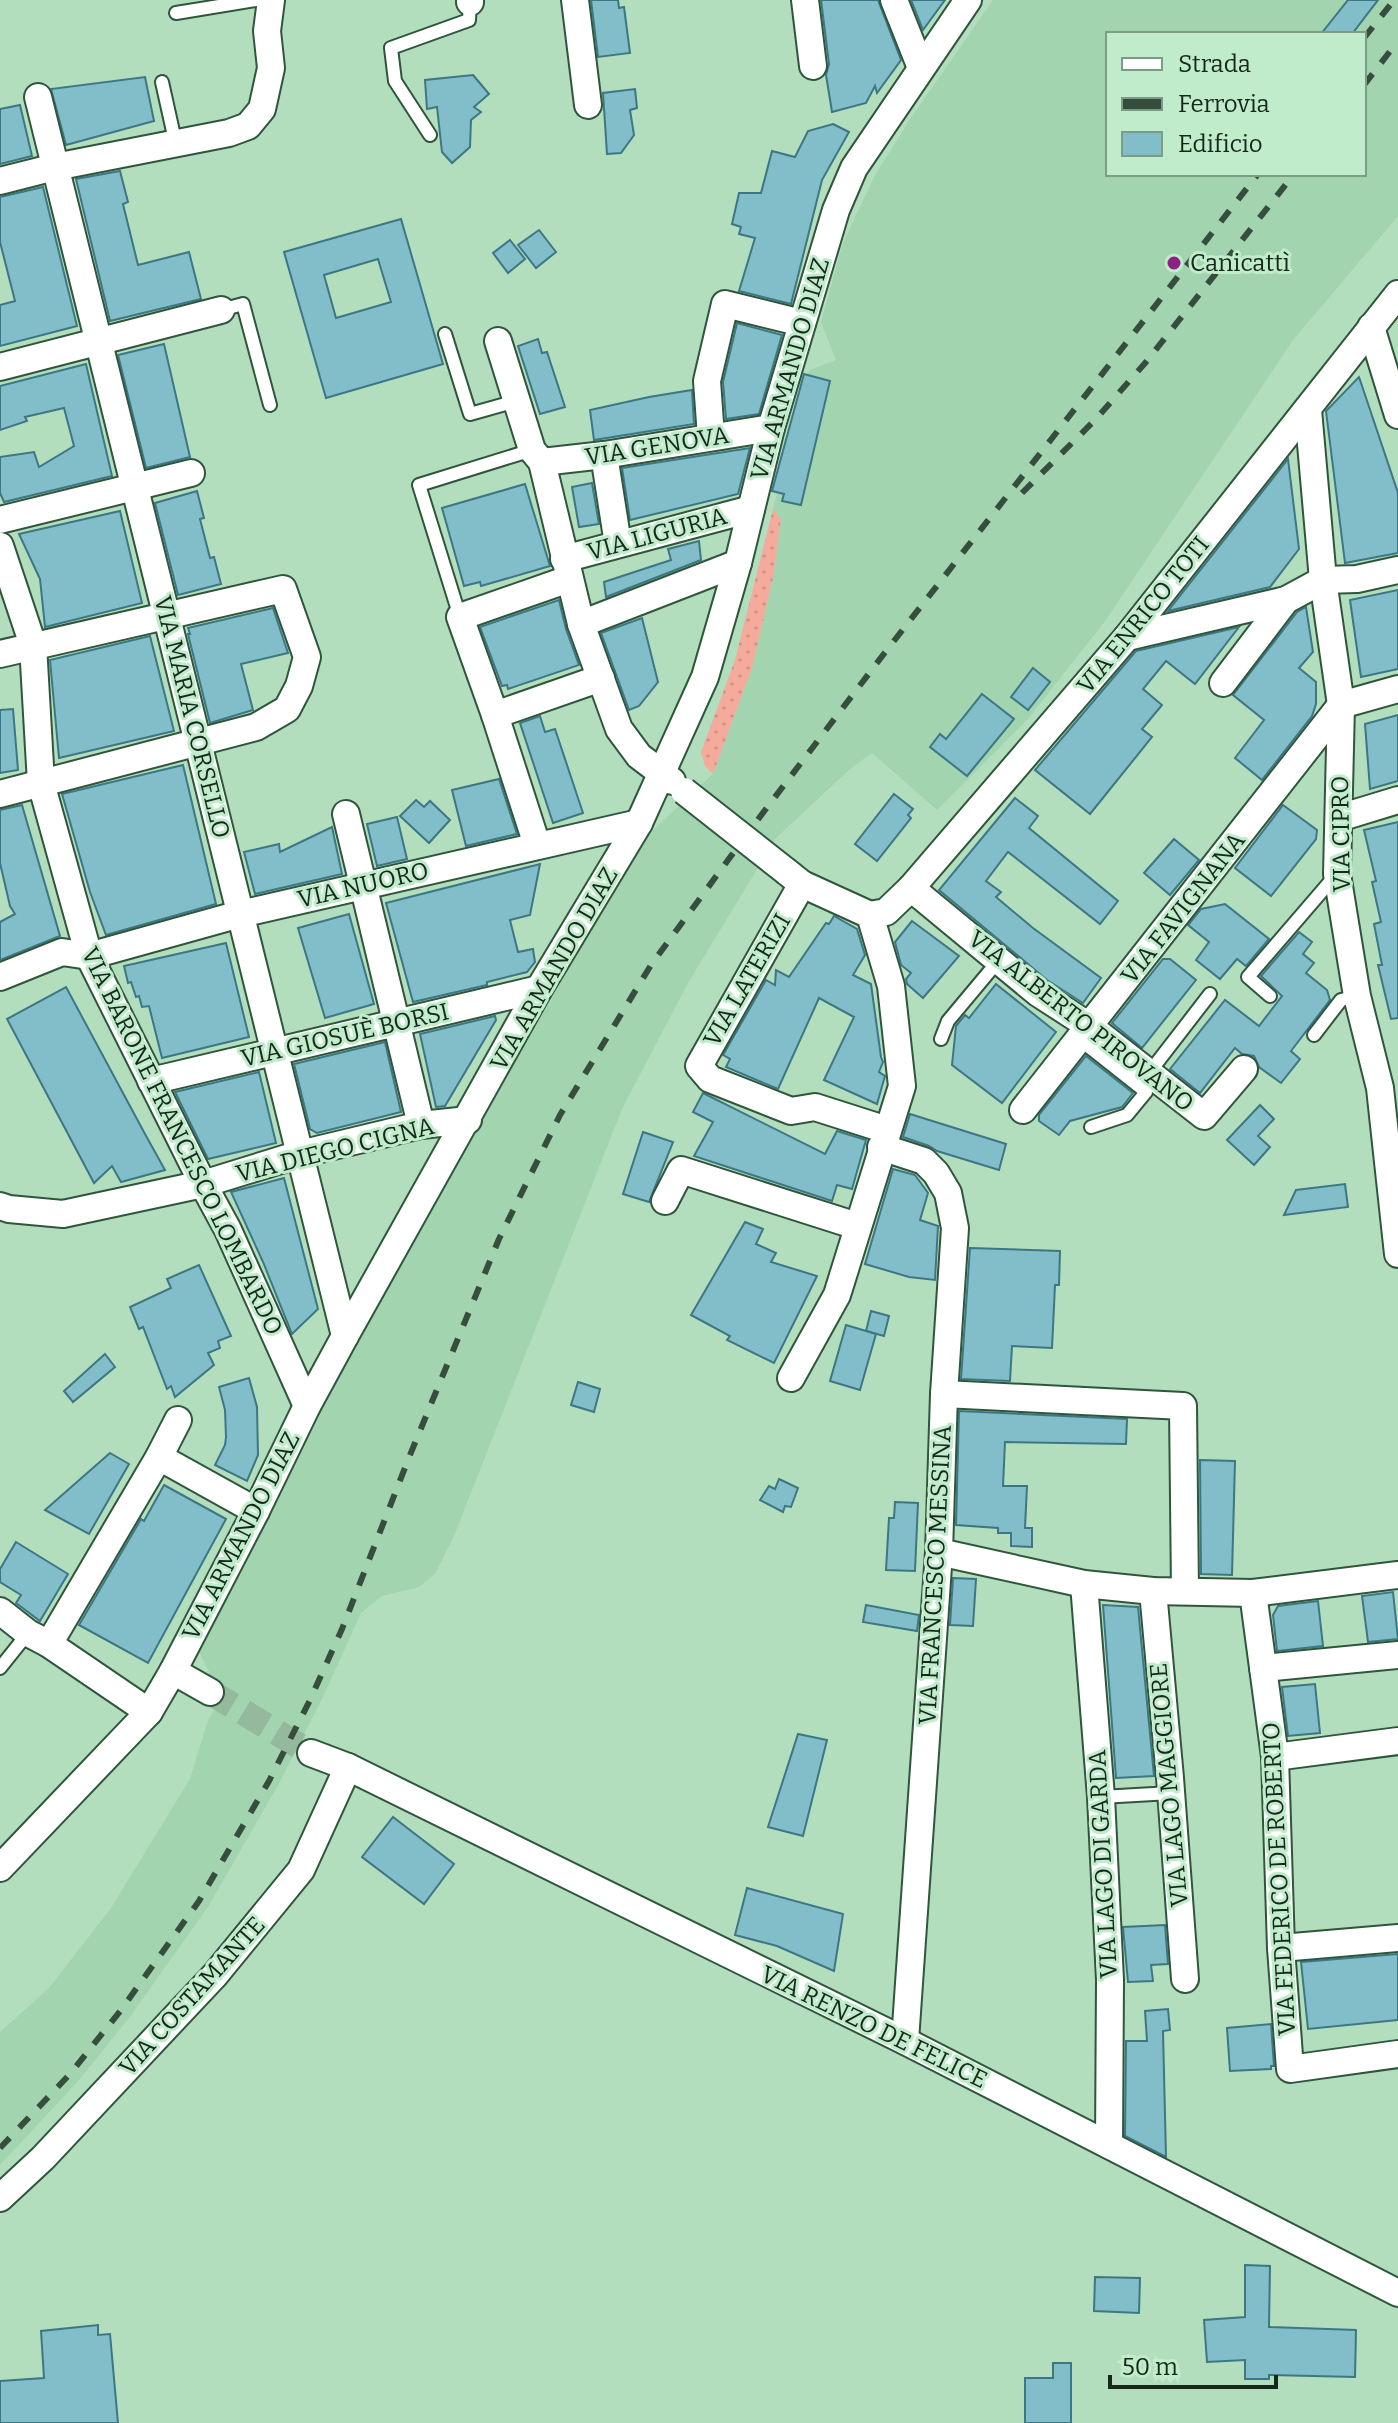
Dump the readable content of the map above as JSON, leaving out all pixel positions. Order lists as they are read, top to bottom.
{
  "streets": {
    "street": [
      "VIA ARMANDO DIAZ",
      "VIA GENOVA",
      "VIA LIGURIA",
      "VIA ENRICO TOTI",
      "VIA MARIA CORSELLO",
      "VIA CIPRO",
      "VIA NUORO",
      "VIA FAVIGNANA",
      "VIA LATERIZI",
      "VIA ALBERTO PIROVANO",
      "VIA GIOSUÈ BORSI",
      "VIA BARONE FRANCESCO LOMBARDO",
      "VIA DIEGO CIGNA",
      "VIA FRANCESCO MESSINA",
      "VIA LAGO MAGGIORE",
      "VIA LAGO DI GARDA",
      "VIA FEDERICO DE ROBERTO",
      "VIA COSTAMANTE",
      "VIA RENZO DE FELICE"
    ]
  },
  "crossings": [
    ["VIA ARMANDO DIAZ", "VIA GENOVA"],
    ["VIA ARMANDO DIAZ", "VIA LIGURIA"],
    ["VIA ARMANDO DIAZ", "VIA MARIA CORSELLO"],
    ["VIA ARMANDO DIAZ", "VIA NUORO"],
    ["VIA ARMANDO DIAZ", "VIA GIOSUÈ BORSI"],
    ["VIA ARMANDO DIAZ", "VIA BARONE FRANCESCO LOMBARDO"],
    ["VIA ARMANDO DIAZ", "VIA DIEGO CIGNA"],
    ["VIA ENRICO TOTI", "VIA CIPRO"],
    ["VIA ENRICO TOTI", "VIA ALBERTO PIROVANO"],
    ["VIA MARIA CORSELLO", "VIA NUORO"],
    ["VIA MARIA CORSELLO", "VIA GIOSUÈ BORSI"],
    ["VIA MARIA CORSELLO", "VIA DIEGO CIGNA"],
    ["VIA CIPRO", "VIA FAVIGNANA"],
    ["VIA NUORO", "VIA BARONE FRANCESCO LOMBARDO"],
    ["VIA FAVIGNANA", "VIA ALBERTO PIROVANO"],
    ["VIA LATERIZI", "VIA FRANCESCO MESSINA"],
    ["VIA GIOSUÈ BORSI", "VIA BARONE FRANCESCO LOMBARDO"],
    ["VIA BARONE FRANCESCO LOMBARDO", "VIA DIEGO CIGNA"],
    ["VIA FRANCESCO MESSINA", "VIA RENZO DE FELICE"],
    ["VIA LAGO DI GARDA", "VIA RENZO DE FELICE"],
    ["VIA COSTAMANTE", "VIA RENZO DE FELICE"]
  ],
  "places": ["Canicattì"],
  "legend": ["Strada", "Ferrovia", "Edificio"],
  "scale_bar": "50 m"
}
